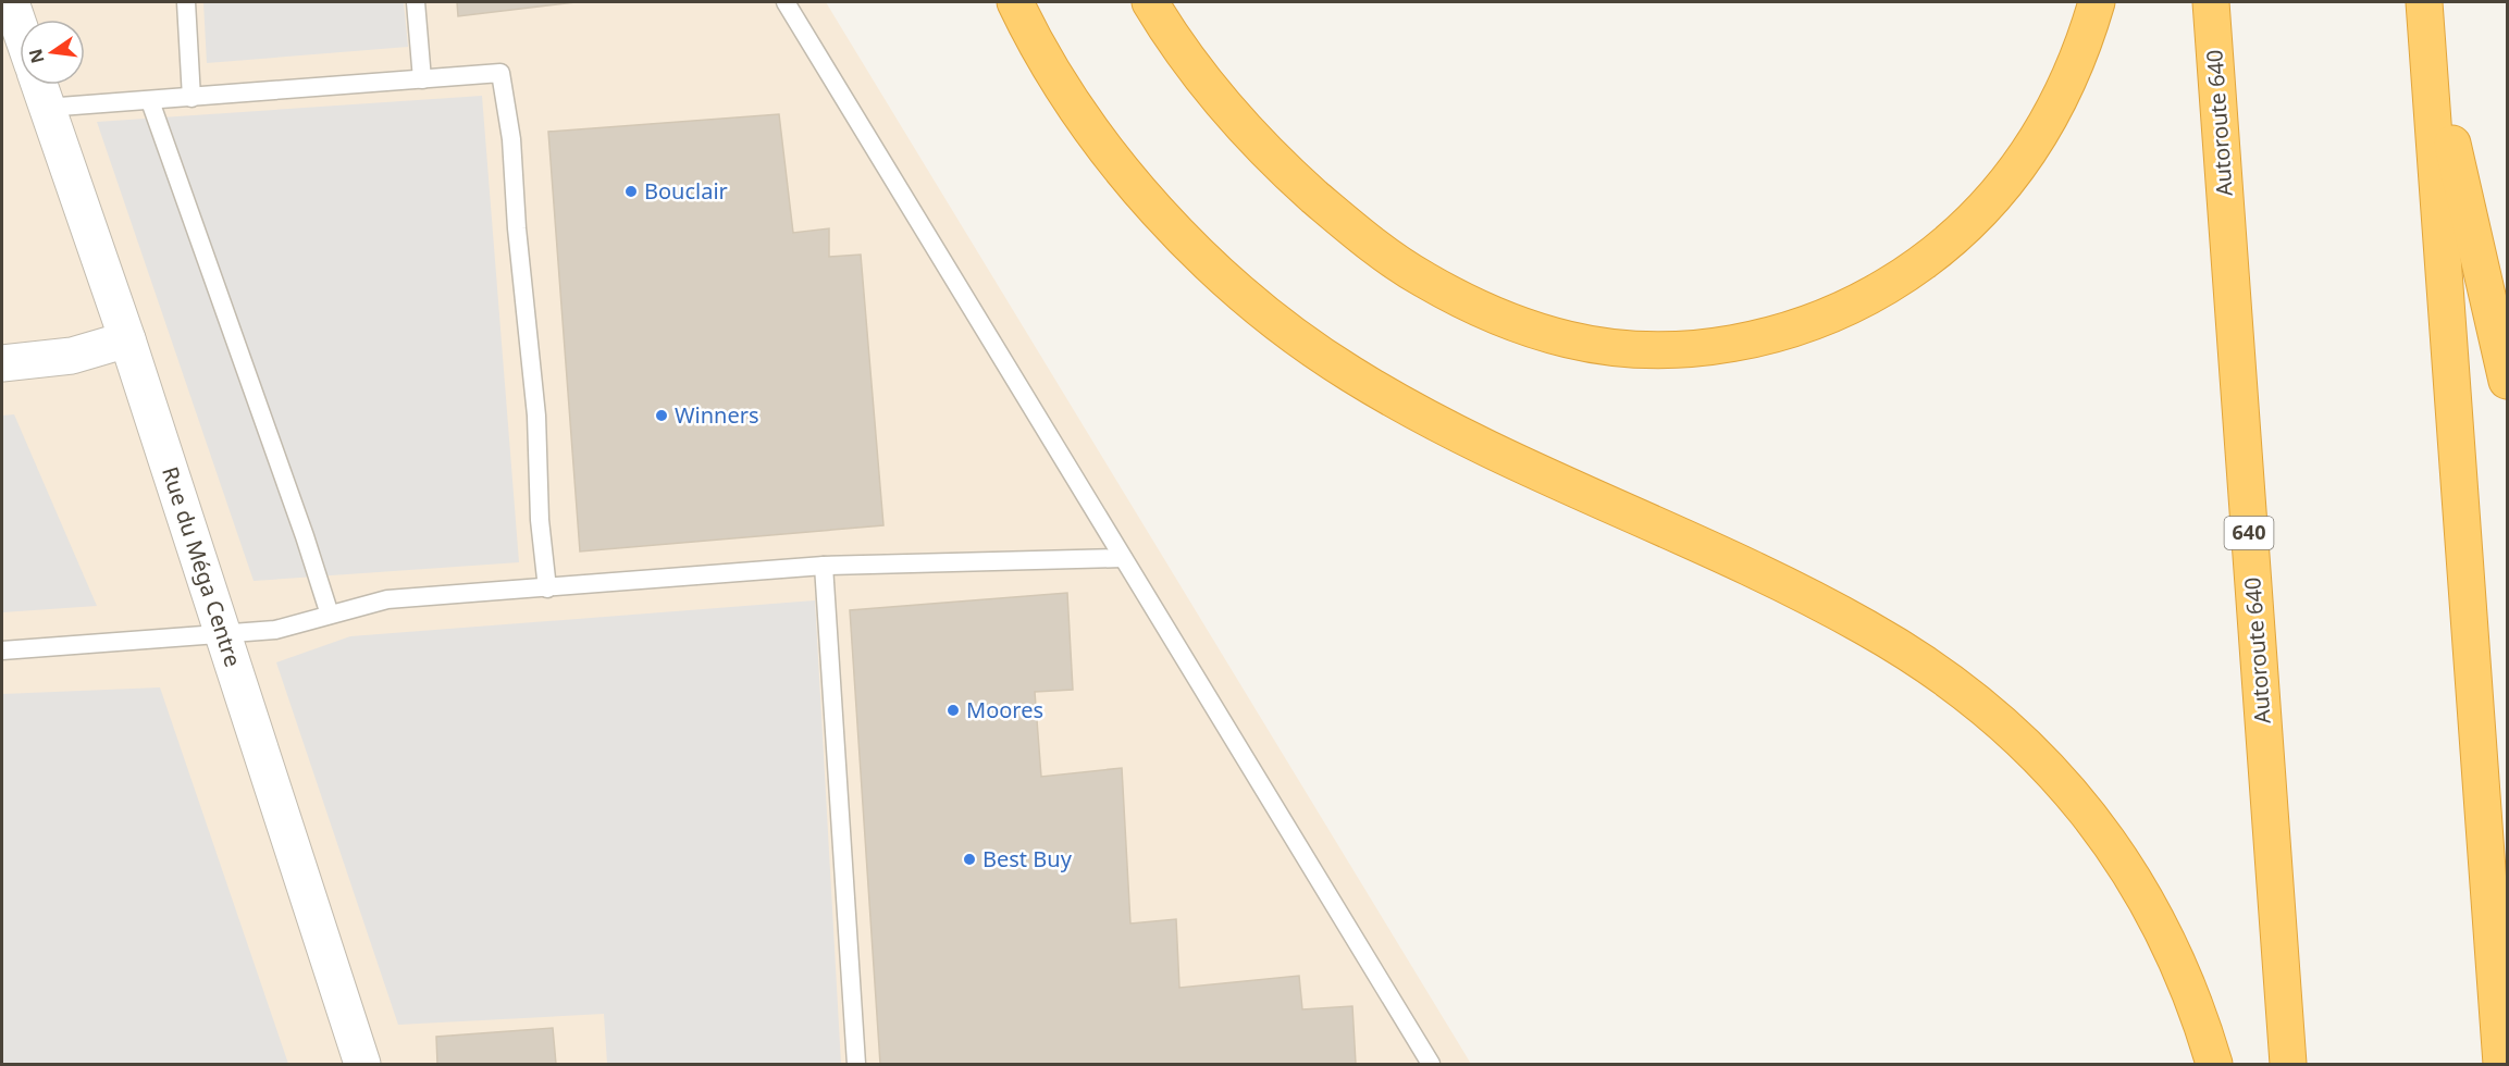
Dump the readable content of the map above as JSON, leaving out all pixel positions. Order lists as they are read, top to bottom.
{
  "streets": {
    "highway": ["Autoroute 640", "640"],
    "street": ["Rue du Méga Centre"]
  },
  "places": [
    "Bouclair",
    "Winners",
    "Moores",
    "Best Buy"
  ],
  "north": "left"
}
